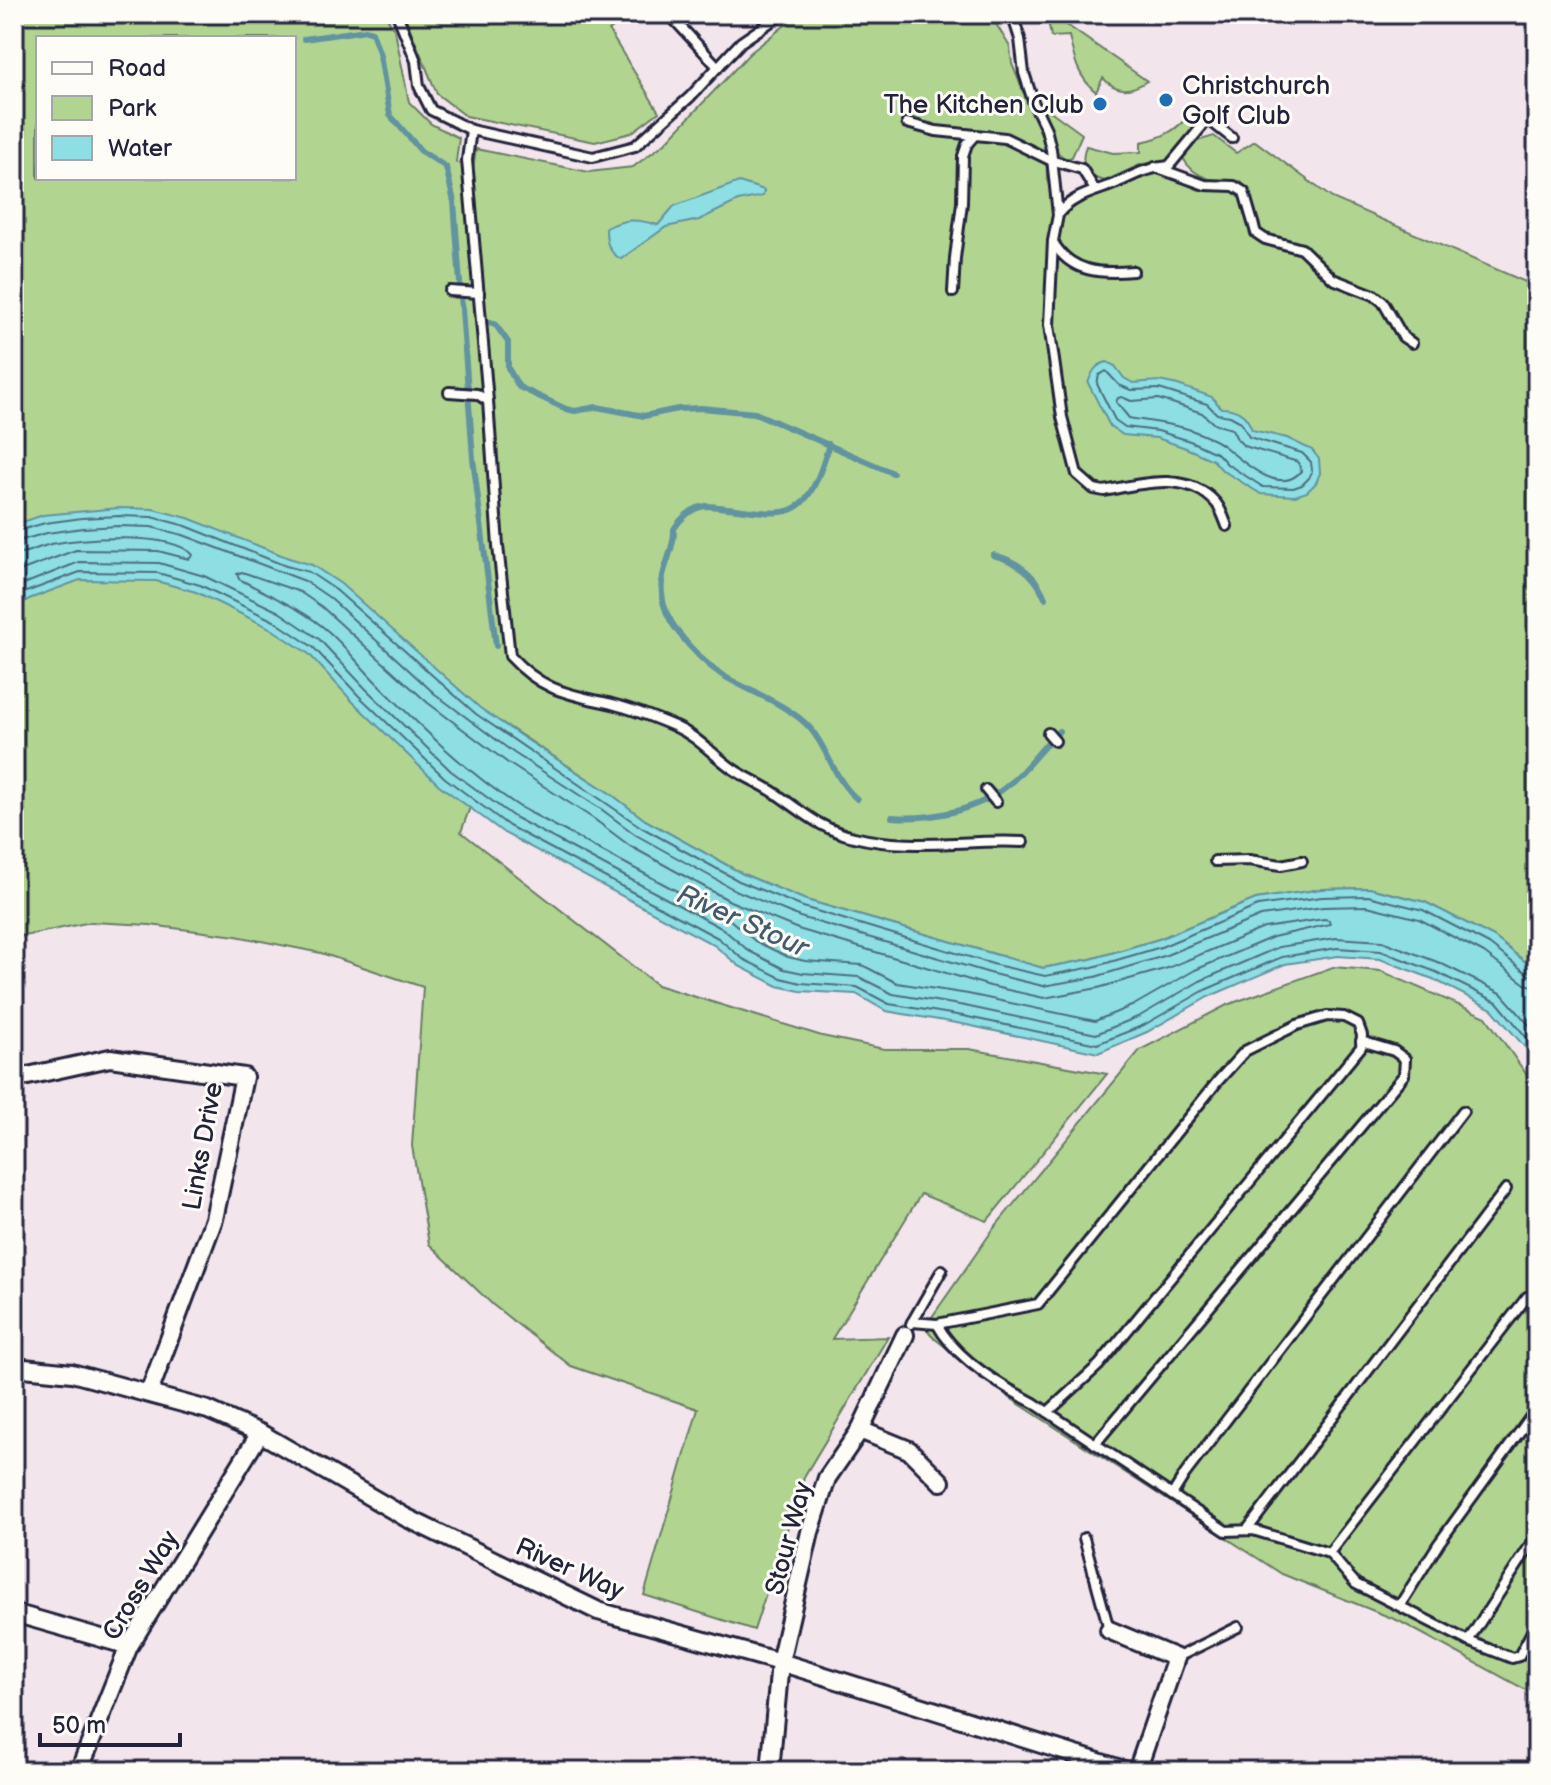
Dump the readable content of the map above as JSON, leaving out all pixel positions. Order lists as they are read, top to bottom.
{
  "streets": {
    "street": [
      "Links Drive",
      "Stour Way",
      "River Way",
      "Cross Way"
    ]
  },
  "crossings": [
    ["Links Drive", "River Way"],
    ["Stour Way", "River Way"],
    ["River Way", "Cross Way"]
  ],
  "water": ["River Stour"],
  "places": ["Christchurch Golf Club", "The Kitchen Club"],
  "legend": ["Road", "Park", "Water"],
  "scale_bar": "50 m"
}
